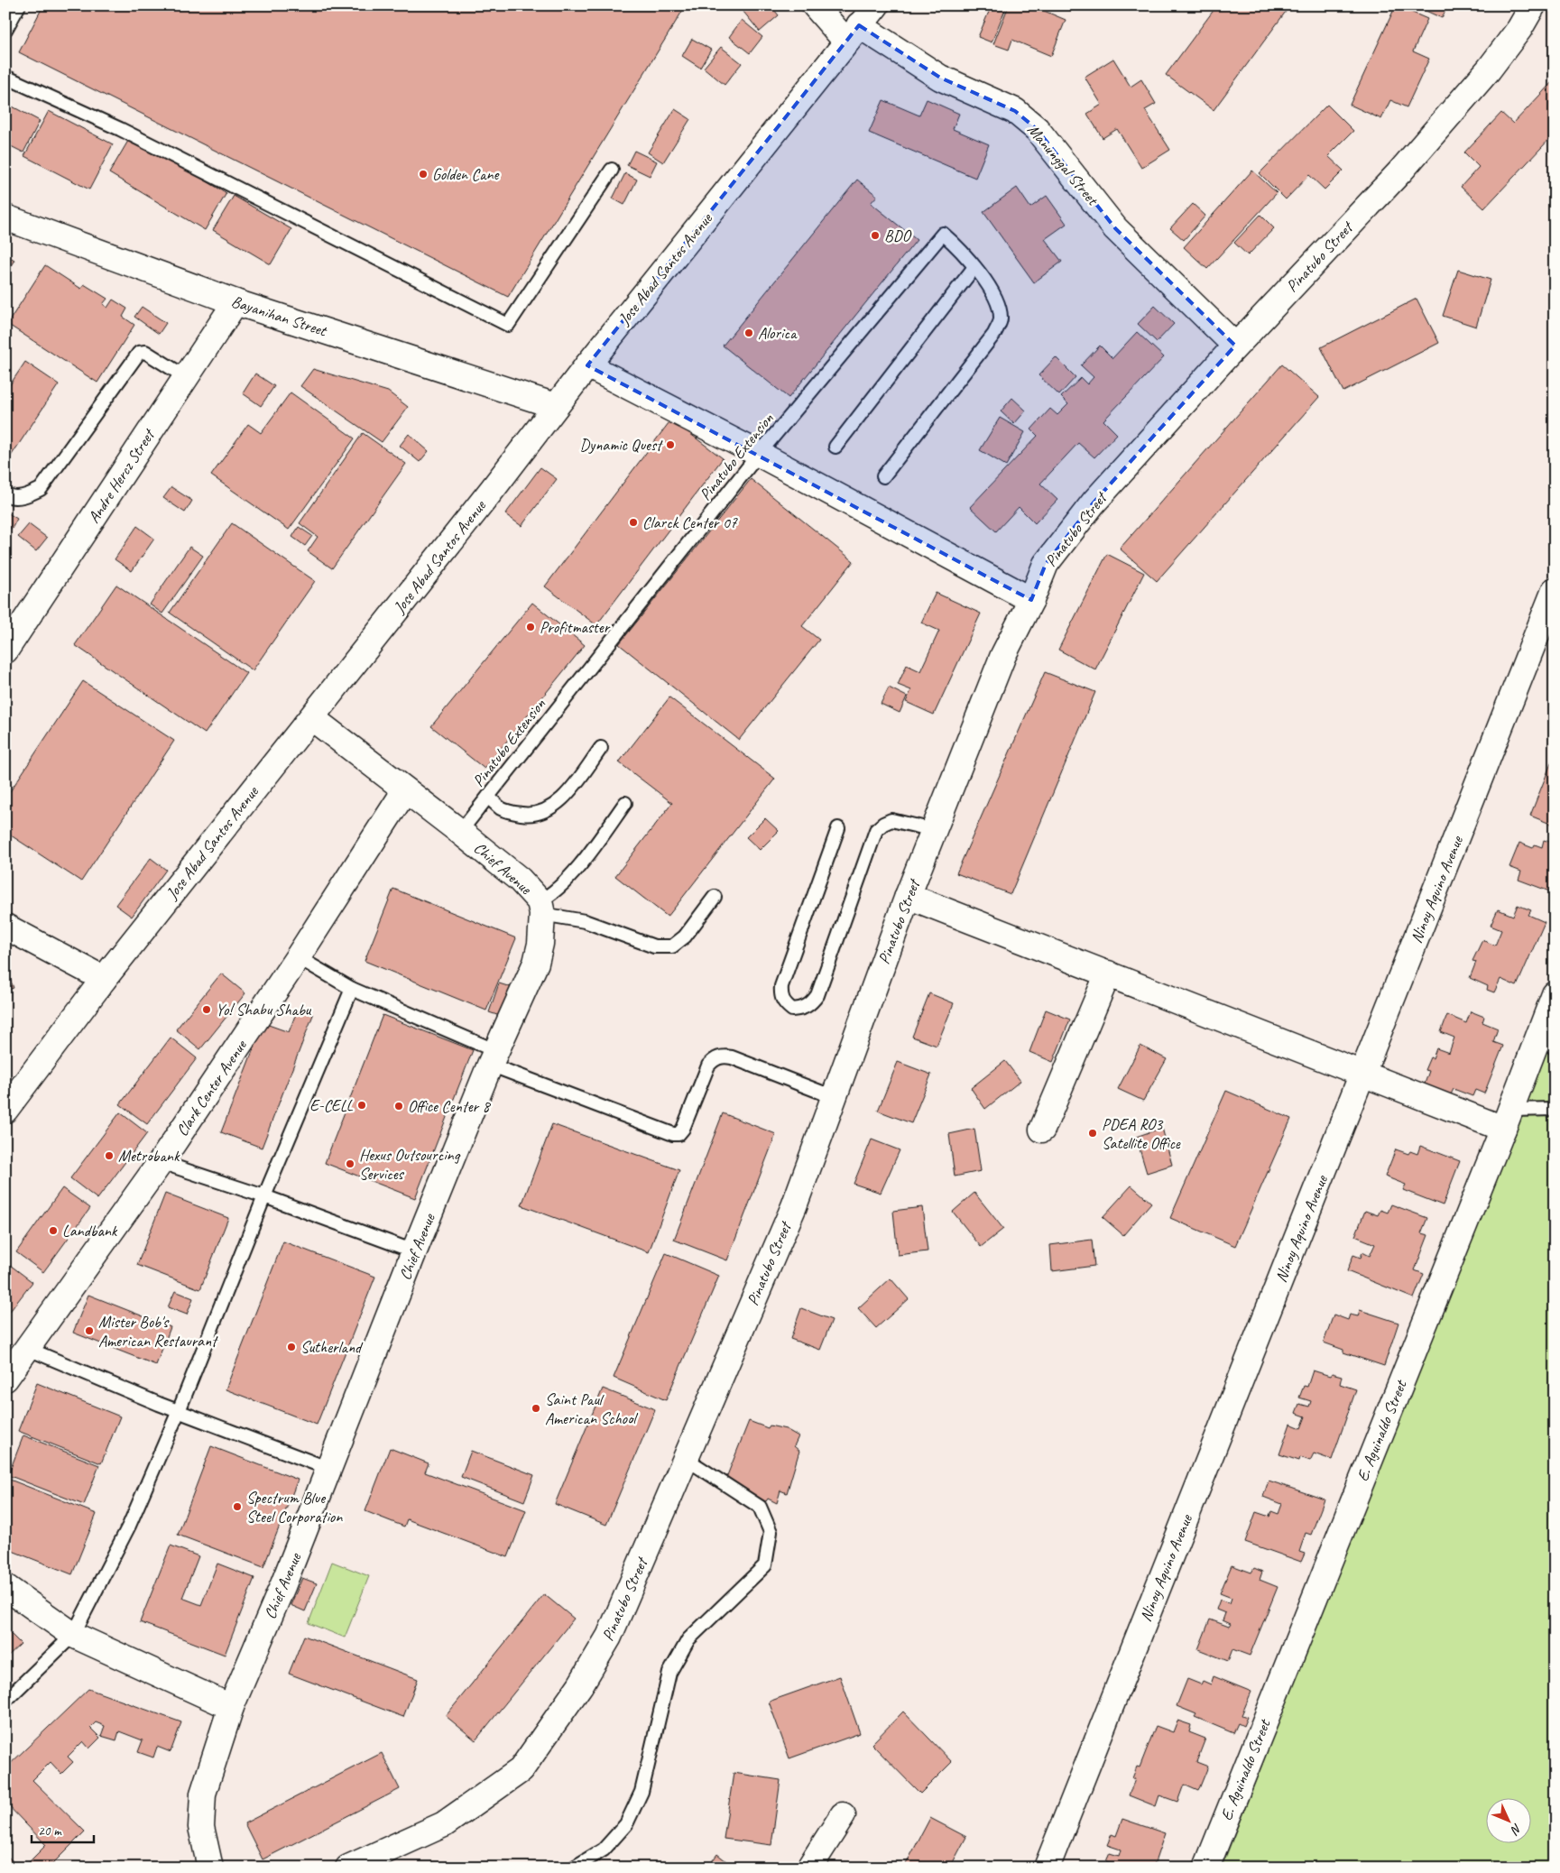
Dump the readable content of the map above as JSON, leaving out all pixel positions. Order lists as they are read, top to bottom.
{
  "streets": {
    "street": [
      "Manunggal Street",
      "Pinatubo Street",
      "Jose Abad Santos Avenue",
      "Bayanihan Street",
      "Andre Hercz Street",
      "Chief Avenue",
      "Ninoy Aquino Avenue",
      "Clark Center Avenue",
      "E. Aguinaldo Street"
    ],
    "lane": ["Pinatubo Extension"]
  },
  "crossings": [
    ["Manunggal Street", "Pinatubo Street"],
    ["Manunggal Street", "Jose Abad Santos Avenue"],
    ["Jose Abad Santos Avenue", "Bayanihan Street"],
    ["Jose Abad Santos Avenue", "Chief Avenue"],
    ["Bayanihan Street", "Andre Hercz Street"],
    ["Pinatubo Extension", "Chief Avenue"],
    ["Chief Avenue", "Clark Center Avenue"]
  ],
  "places": [
    "Golden Cane",
    "BDO",
    "Alorica",
    "Dynamic Quest",
    "Clarck Center 07",
    "Profitmaster",
    "Yo! Shabu Shabu",
    "E-CELL",
    "Office Center 8",
    "PDEA RO3 Satellite Office",
    "Metrobank",
    "Hexus Outsourcing Services",
    "Landbank",
    "Mister Bob's American Restaurant",
    "Sutherland",
    "Saint Paul American School",
    "Spectrum Blue Steel Corporation"
  ],
  "scale_bar": "20 m",
  "north": "bottom right"
}
